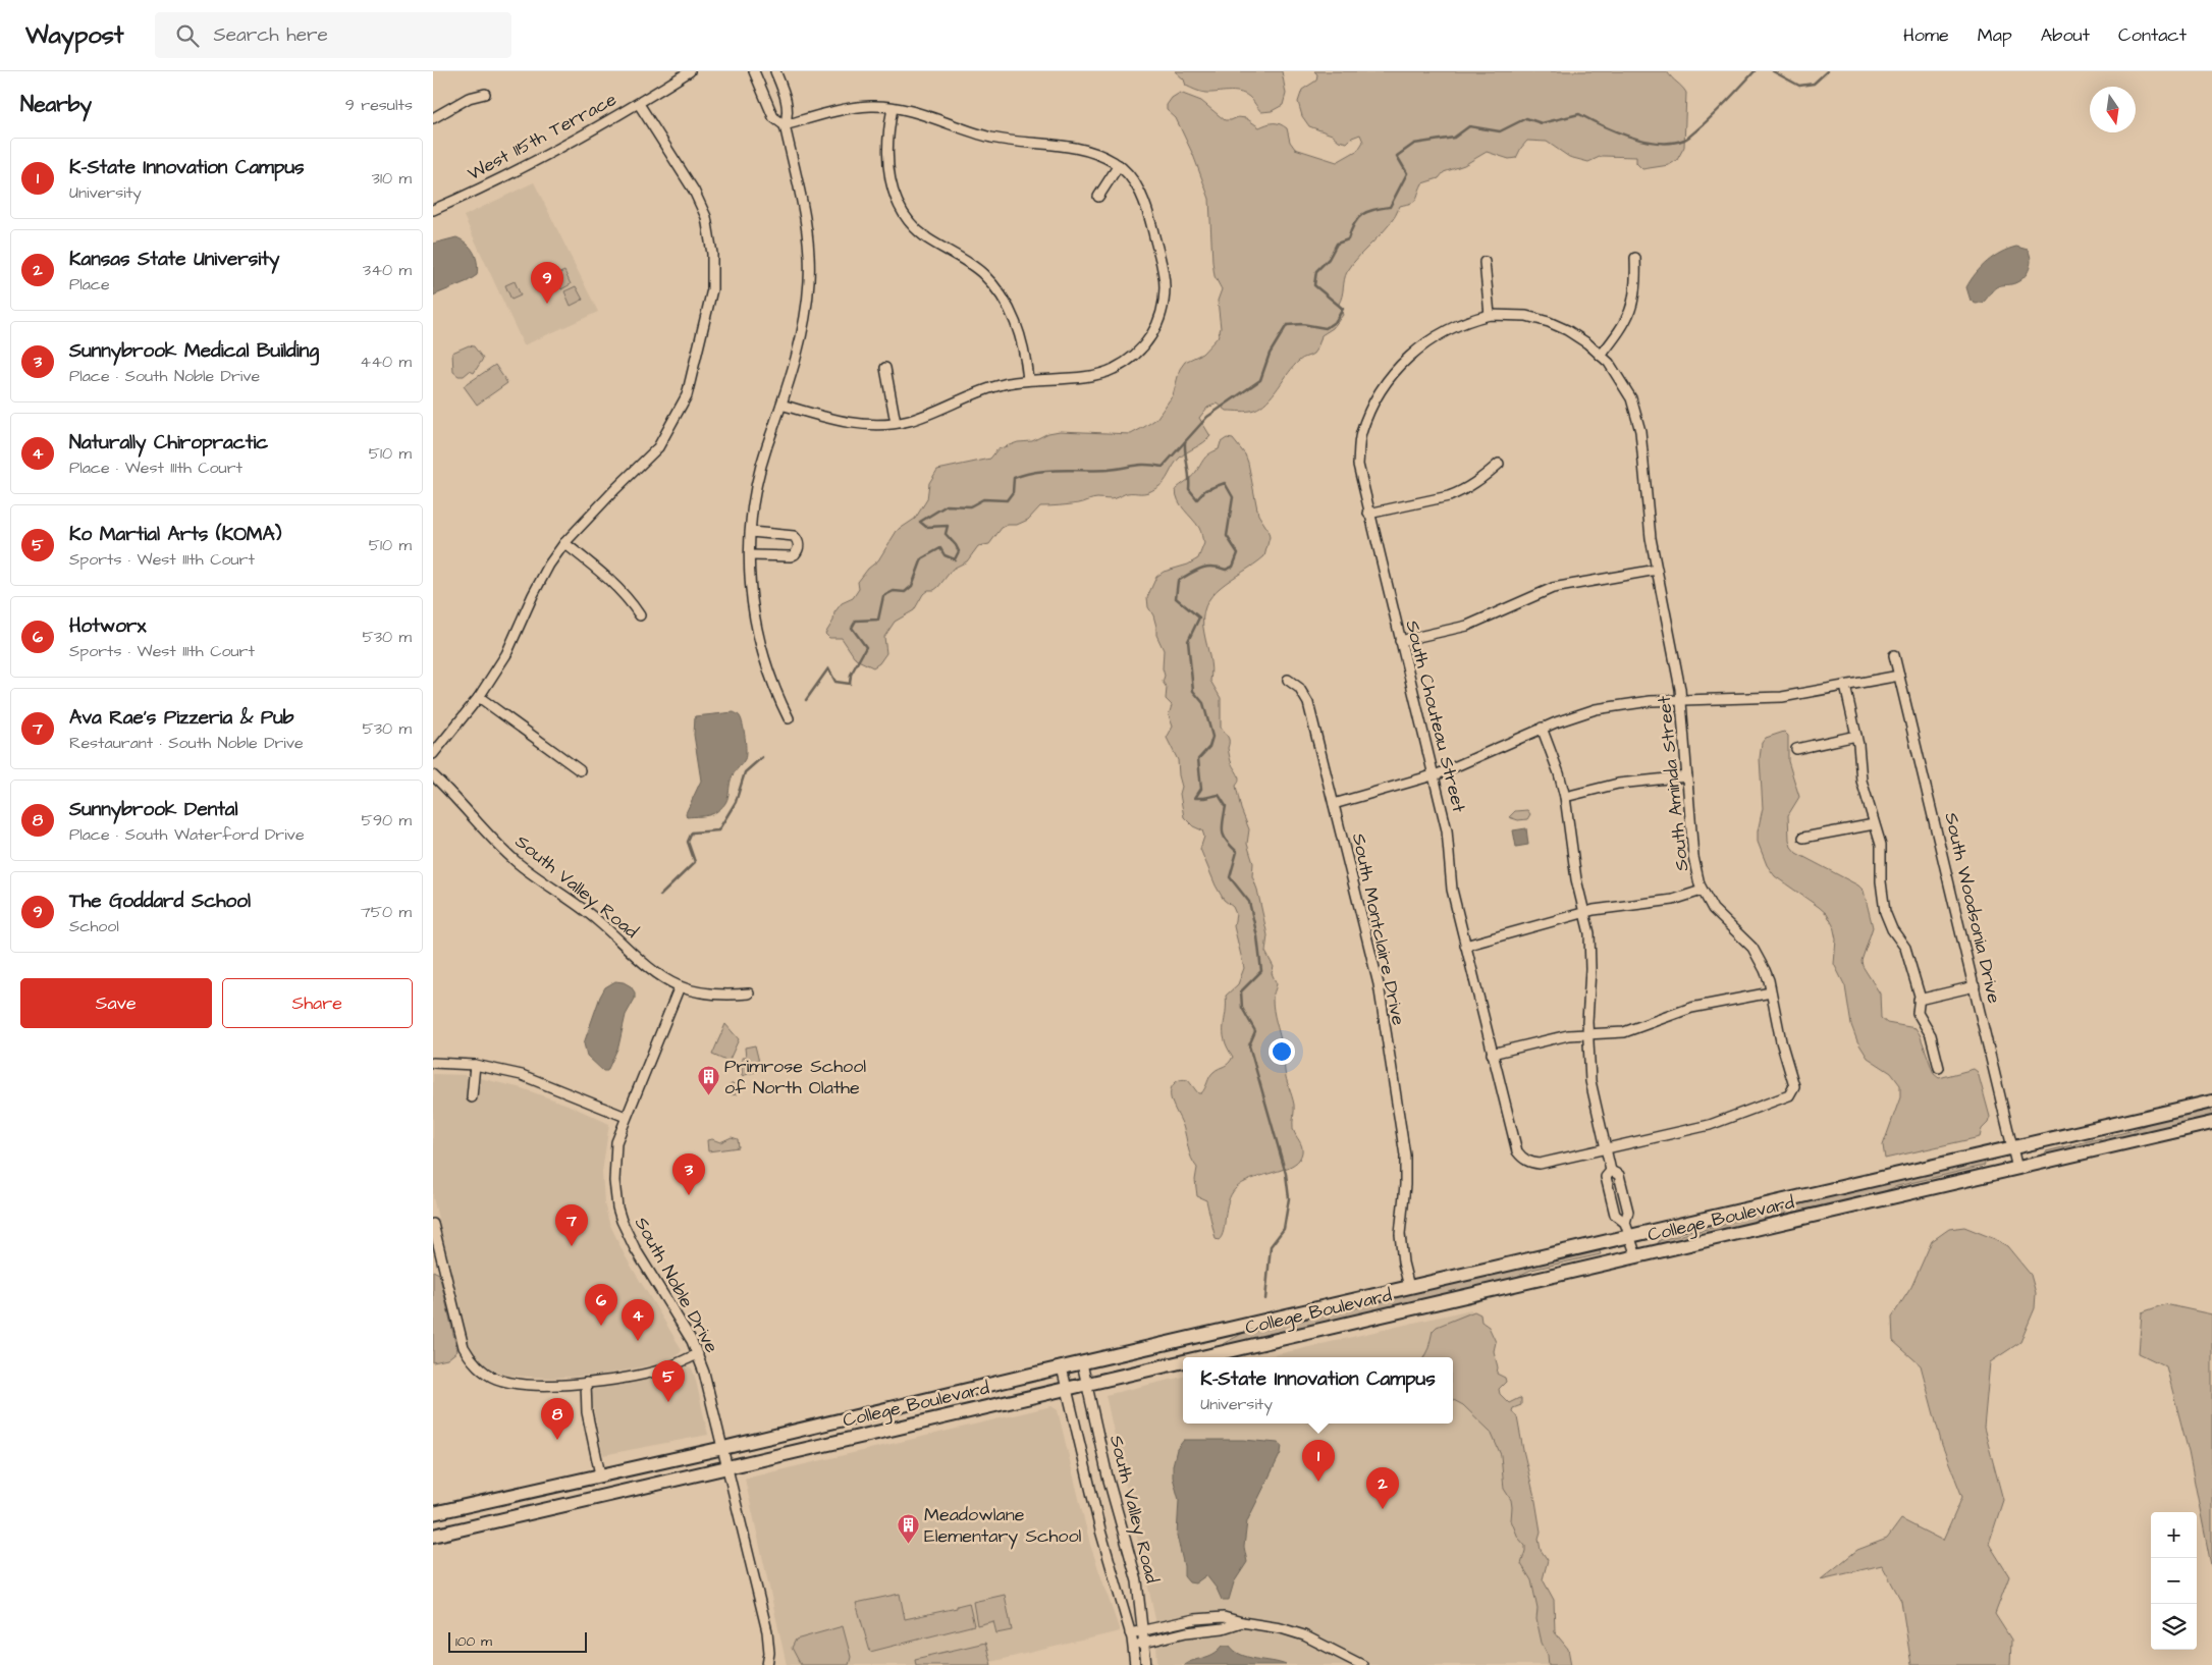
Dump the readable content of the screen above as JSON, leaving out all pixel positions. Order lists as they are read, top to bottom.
{
  "streets": {
    "main road": ["College Boulevard"],
    "street": [
      "West 115th Terrace",
      "South Chouteau Street",
      "South Aminda Street",
      "South Valley Road",
      "South Woodsonia Drive",
      "South Montclaire Drive",
      "South Noble Drive"
    ]
  },
  "crossings": [
    ["South Chouteau Street", "South Aminda Street"],
    ["South Valley Road", "College Boulevard"],
    ["South Valley Road", "South Noble Drive"],
    ["South Woodsonia Drive", "College Boulevard"],
    ["South Montclaire Drive", "College Boulevard"],
    ["College Boulevard", "South Noble Drive"]
  ],
  "places": {
    "building": ["Primrose School of North Olathe", "Meadowlane Elementary School"]
  },
  "scale_bar": "100 m",
  "north": "bottom",
  "page": {
    "header": "Waypost",
    "search": "Search here",
    "nav": [
      "Home",
      "Map",
      "About",
      "Contact"
    ],
    "heading": ["Nearby", "9 results"],
    "list": [
      {
        "mark": "1",
        "name": "K-State Innovation Campus",
        "note": "University",
        "value": "310 m"
      },
      {
        "mark": "2",
        "name": "Kansas State University",
        "note": "Place",
        "value": "340 m"
      },
      {
        "mark": "3",
        "name": "Sunnybrook Medical Building",
        "note": "Place · South Noble Drive",
        "value": "440 m"
      },
      {
        "mark": "4",
        "name": "Naturally Chiropractic",
        "note": "Place · West 111th Court",
        "value": "510 m"
      },
      {
        "mark": "5",
        "name": "Ko Martial Arts (KOMA)",
        "note": "Sports · West 111th Court",
        "value": "510 m"
      },
      {
        "mark": "6",
        "name": "Hotworx",
        "note": "Sports · West 111th Court",
        "value": "530 m"
      },
      {
        "mark": "7",
        "name": "Ava Rae's Pizzeria & Pub",
        "note": "Restaurant · South Noble Drive",
        "value": "530 m"
      },
      {
        "mark": "8",
        "name": "Sunnybrook Dental",
        "note": "Place · South Waterford Drive",
        "value": "590 m"
      },
      {
        "mark": "9",
        "name": "The Goddard School",
        "note": "School",
        "value": "750 m"
      }
    ],
    "pins": [
      "9",
      "3",
      "7",
      "6",
      "4",
      "5",
      "8",
      "1",
      "2"
    ],
    "buttons": ["Save", "Share"],
    "popup": ["K-State Innovation Campus", "University"],
    "map_buttons": ["+", "−"],
    "scale": "100 m"
  }
}
